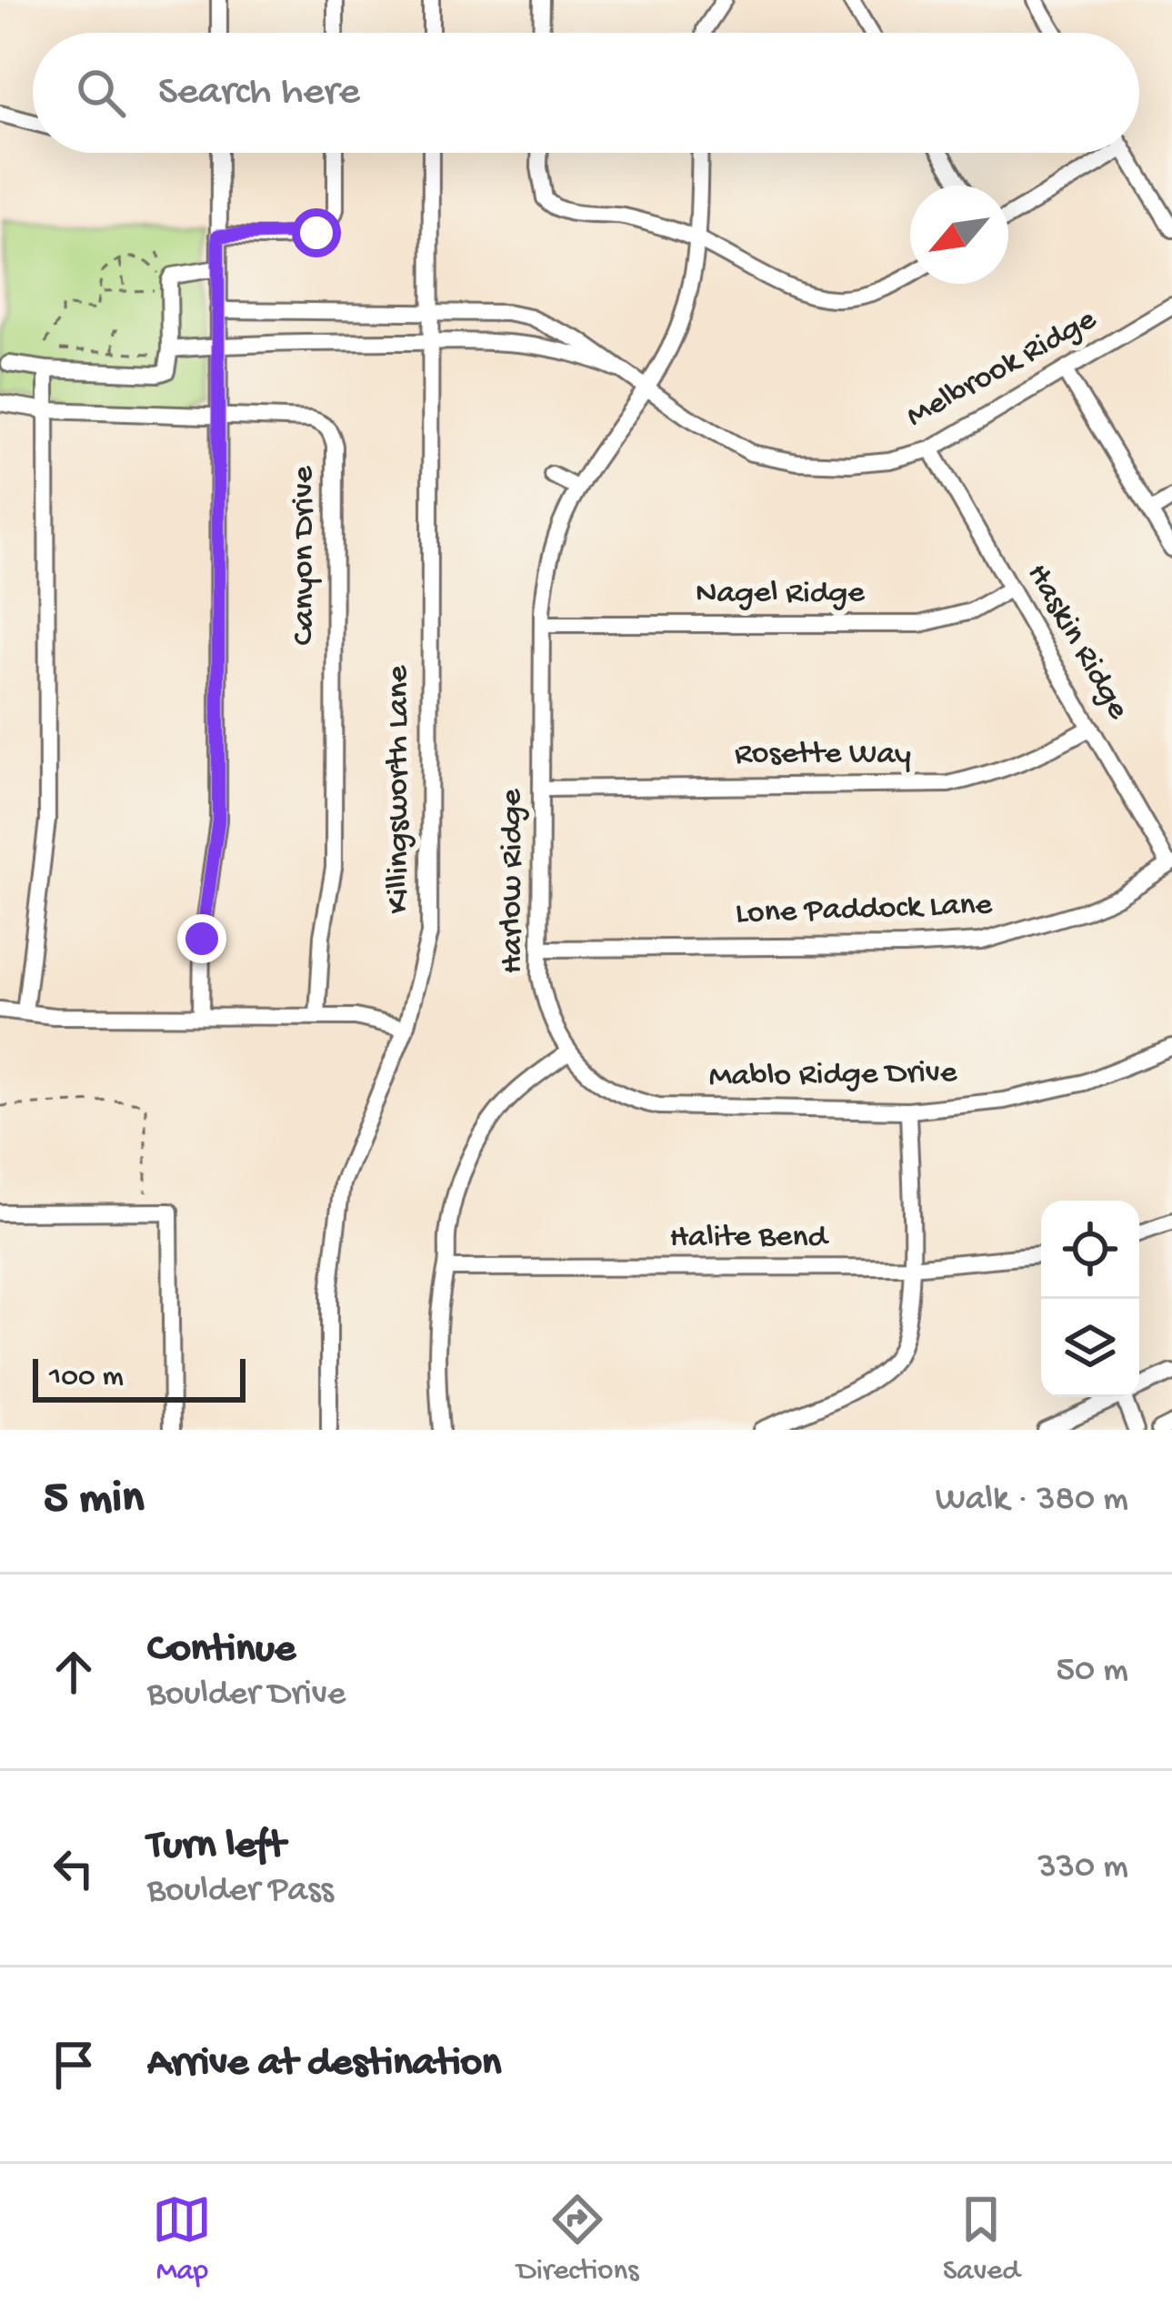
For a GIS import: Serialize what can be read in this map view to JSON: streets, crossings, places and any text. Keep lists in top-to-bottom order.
{
  "streets": {
    "street": [
      "Melbrook Ridge",
      "Canyon Drive",
      "Nagel Ridge",
      "Haskin Ridge",
      "Rosette Way",
      "Killingsworth Lane",
      "Harlow Ridge",
      "Lone Paddock Lane",
      "Mablo Ridge Drive",
      "Halite Bend"
    ]
  },
  "crossings": [
    ["Melbrook Ridge", "Haskin Ridge"],
    ["Melbrook Ridge", "Killingsworth Lane"],
    ["Nagel Ridge", "Haskin Ridge"],
    ["Nagel Ridge", "Harlow Ridge"],
    ["Haskin Ridge", "Rosette Way"],
    ["Haskin Ridge", "Lone Paddock Lane"],
    ["Rosette Way", "Harlow Ridge"],
    ["Harlow Ridge", "Lone Paddock Lane"],
    ["Harlow Ridge", "Mablo Ridge Drive"]
  ],
  "scale_bar": "100 m",
  "north": "bottom left",
  "page": {
    "search": "Search here",
    "scale": "100 m",
    "heading": ["5 min", "Walk · 380 m"],
    "list": [
      ["Continue", "Boulder Drive", "50 m"],
      ["Turn left", "Boulder Pass", "330 m"],
      "Arrive at destination"
    ],
    "nav": ["Map", "Directions", "Saved"]
  }
}
